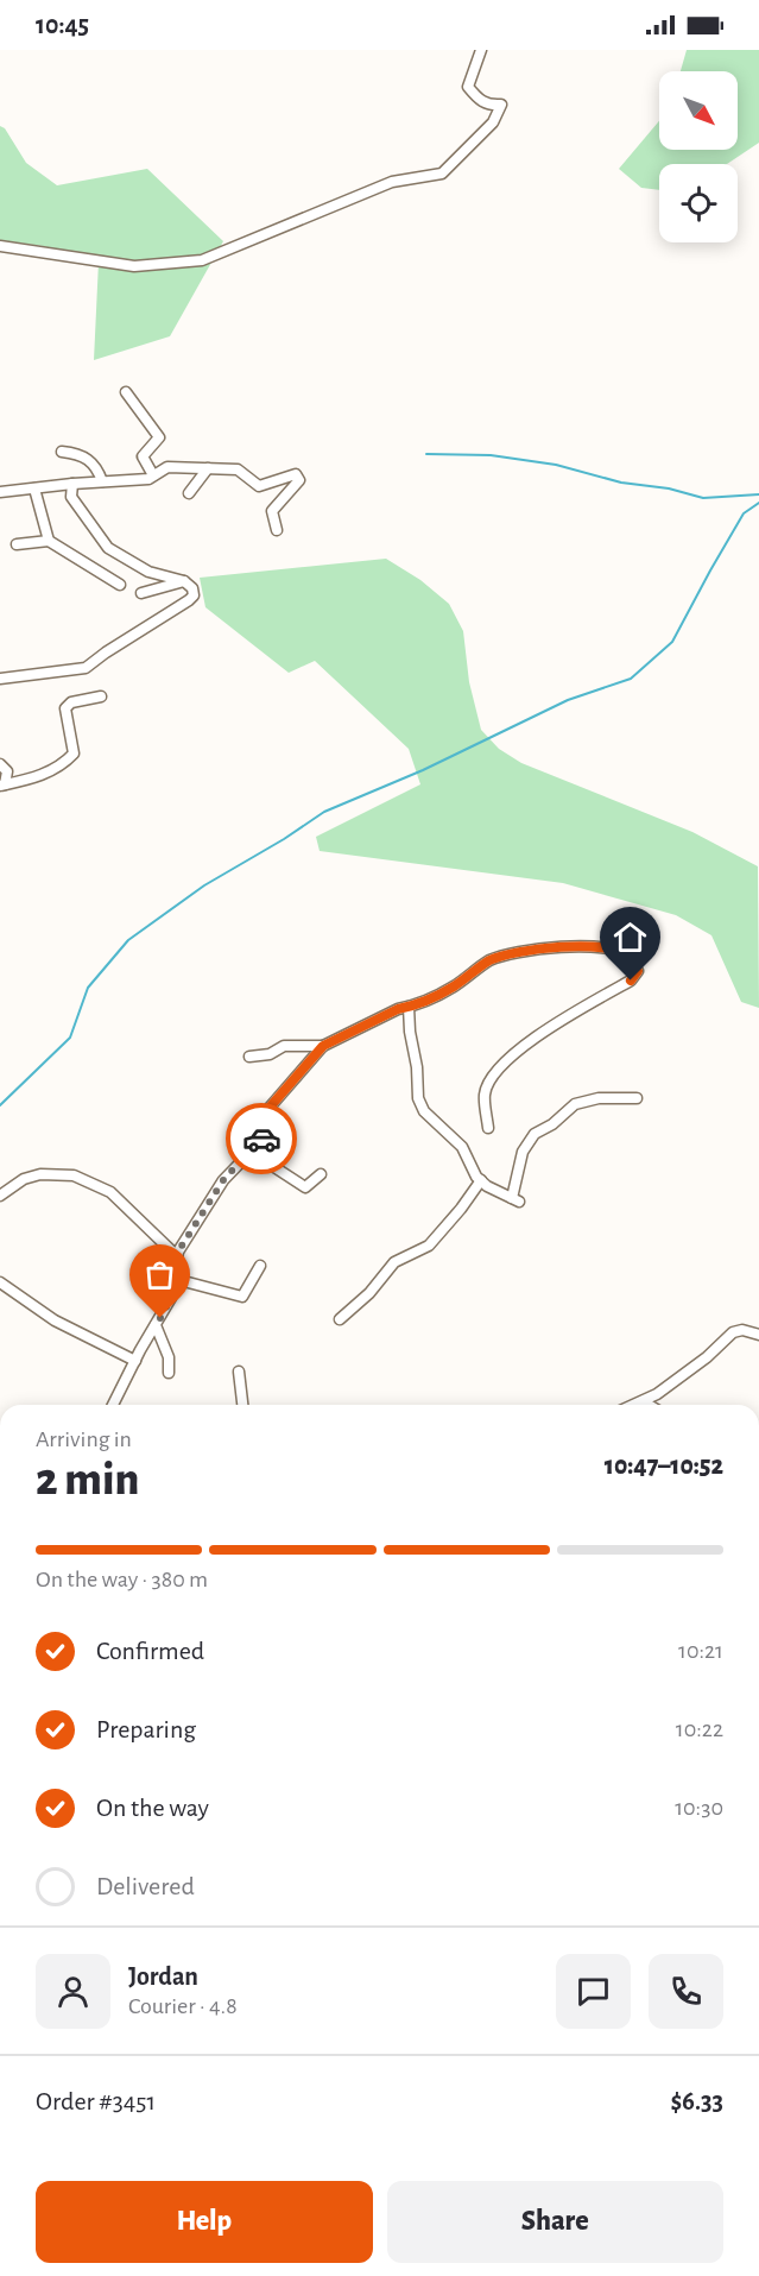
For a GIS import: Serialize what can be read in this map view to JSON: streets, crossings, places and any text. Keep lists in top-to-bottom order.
{
  "north": "bottom right",
  "page": {
    "status": "10:45",
    "heading": ["2 min", "Arriving in", "10:47–10:52"],
    "panel": [
      "Jordan",
      "Courier · 4.8",
      "Order #3451",
      "$6.33"
    ],
    "bar": "On the way · 380 m",
    "list": [
      ["Confirmed", "10:21"],
      ["Preparing", "10:22"],
      ["On the way", "10:30"],
      "Delivered"
    ],
    "buttons": ["Help", "Share"]
  }
}
